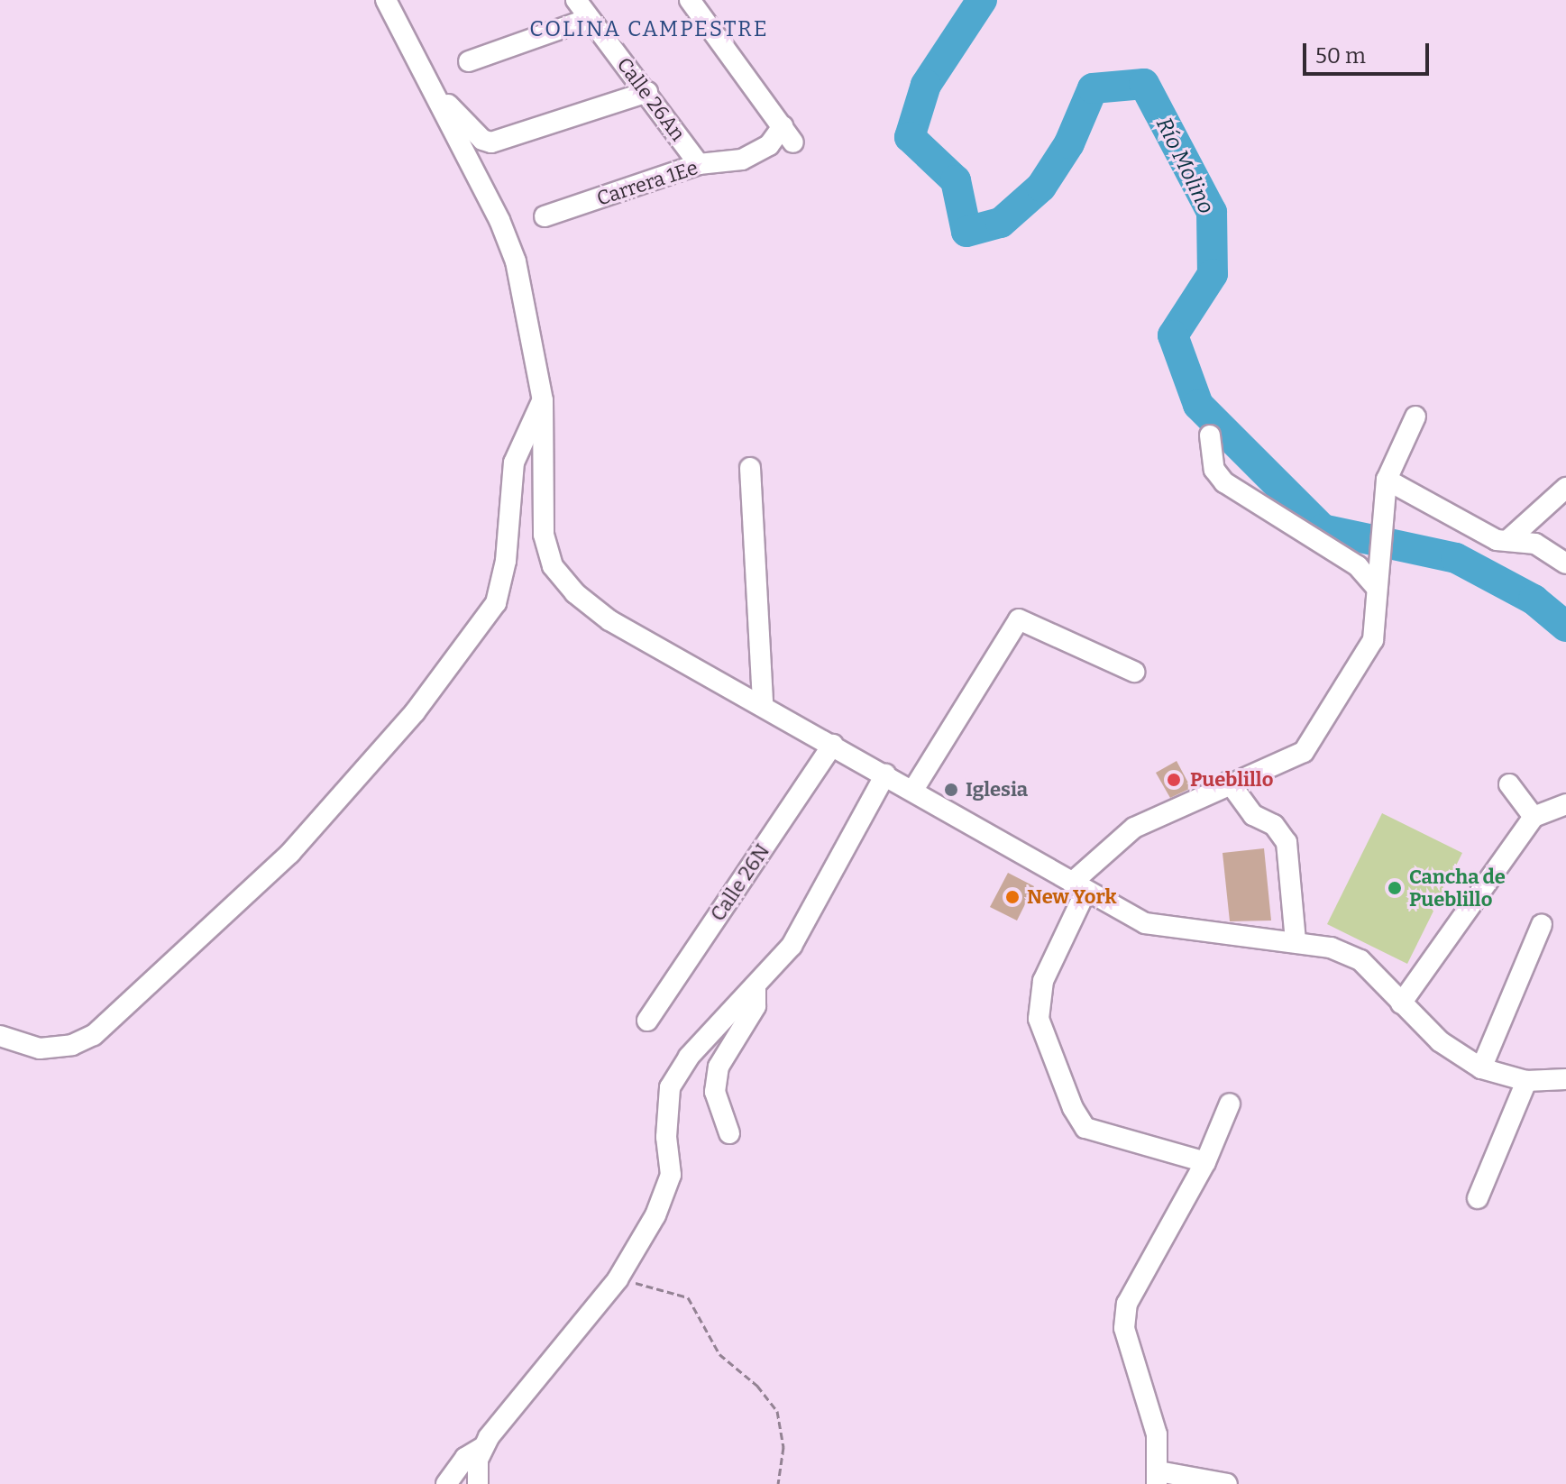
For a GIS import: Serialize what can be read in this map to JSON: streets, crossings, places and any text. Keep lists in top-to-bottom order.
{
  "streets": {
    "street": ["Calle 26An", "Carrera 1Ee", "Calle 26N"]
  },
  "crossings": [
    ["Calle 26An", "Carrera 1Ee"]
  ],
  "districts": ["COLINA CAMPESTRE"],
  "water": ["Río Molino"],
  "places": [
    "Pueblillo",
    "Iglesia",
    "Cancha de Pueblillo",
    "New York"
  ],
  "scale_bar": "50 m"
}
